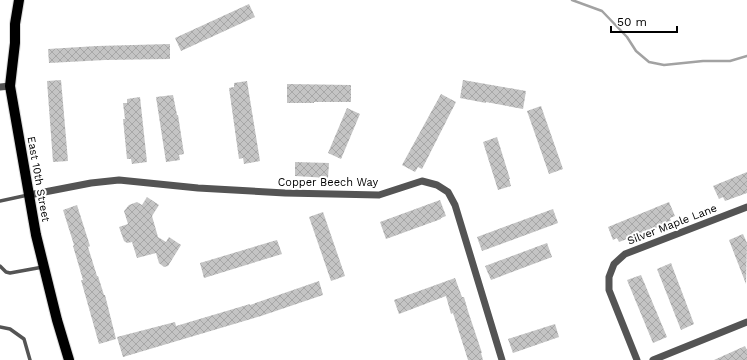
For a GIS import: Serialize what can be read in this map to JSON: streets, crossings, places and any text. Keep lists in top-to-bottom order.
{
  "streets": {
    "main road": ["East 10th Street"],
    "street": ["Copper Beech Way", "Silver Maple Lane"]
  },
  "crossings": [
    ["East 10th Street", "Copper Beech Way"]
  ],
  "scale_bar": "50 m"
}
